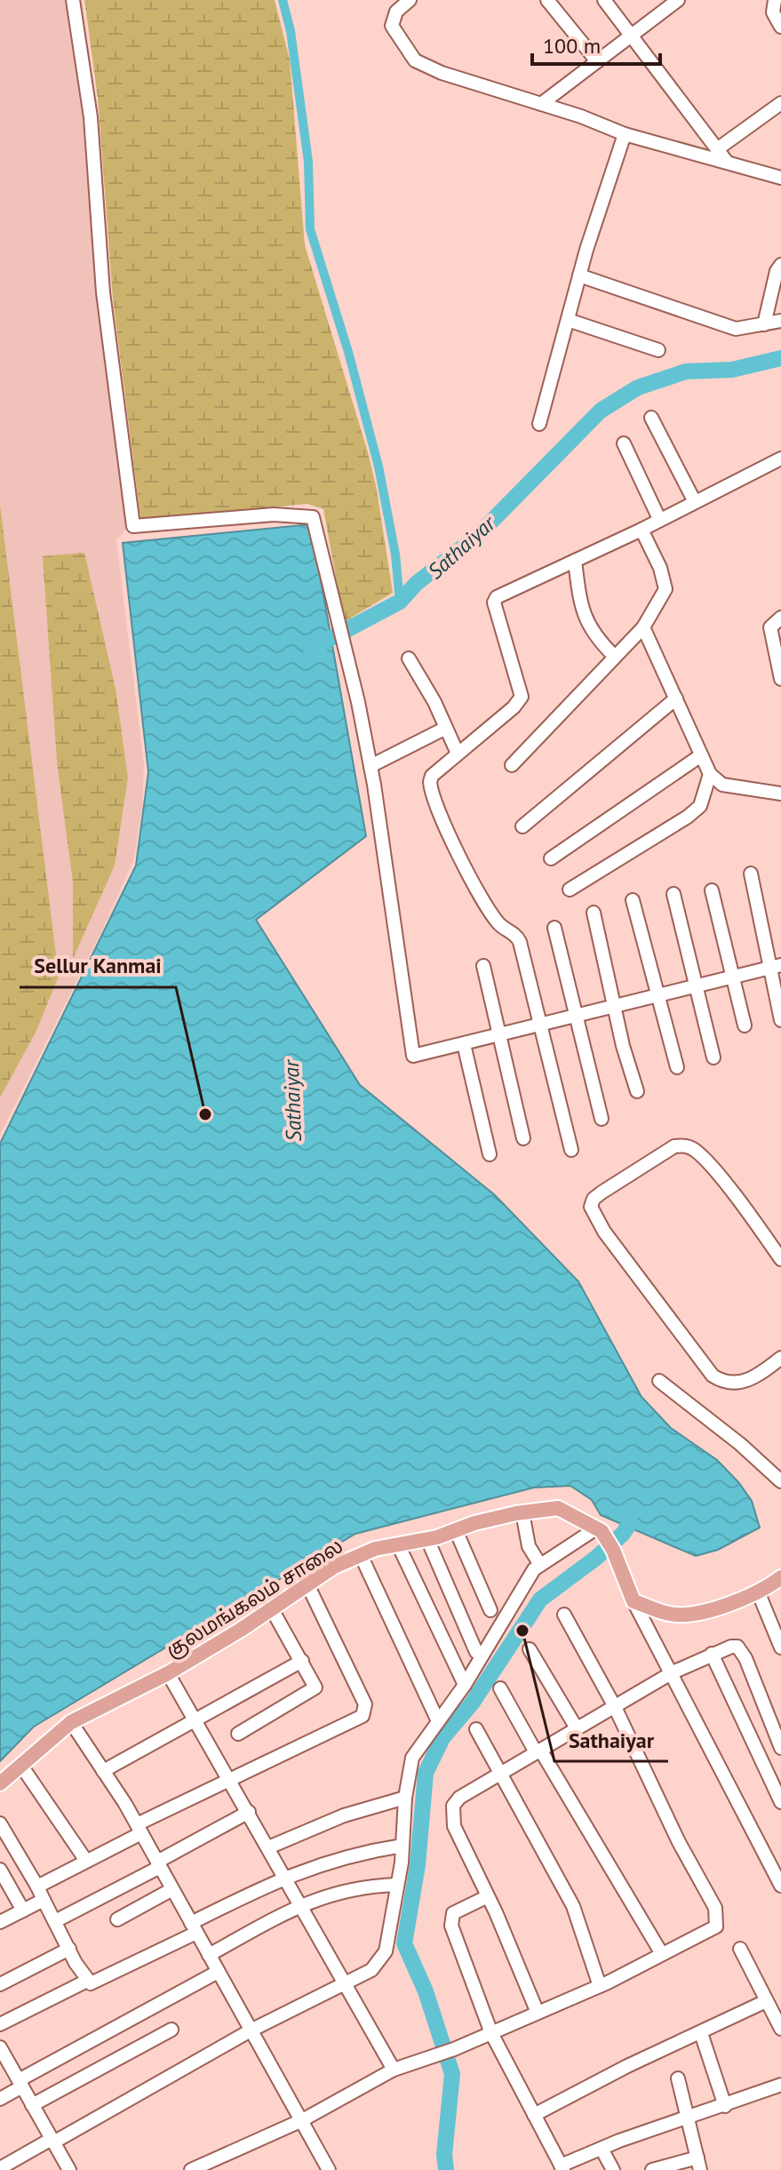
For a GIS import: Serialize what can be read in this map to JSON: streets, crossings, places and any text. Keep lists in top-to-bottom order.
{
  "streets": {
    "main road": ["குலமங்கலம் சாலை"]
  },
  "water": ["Sathaiyar"],
  "places": ["Sellur Kanmai", "Sathaiyar"],
  "scale_bar": "100 m"
}
